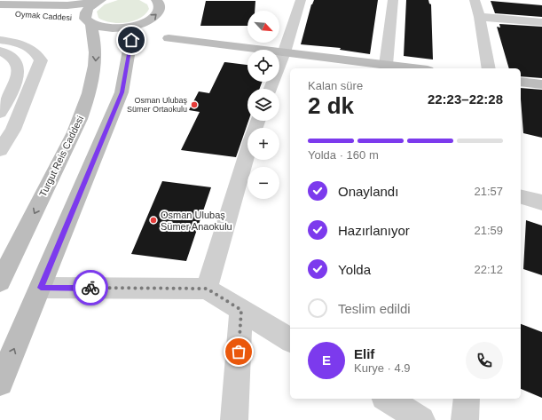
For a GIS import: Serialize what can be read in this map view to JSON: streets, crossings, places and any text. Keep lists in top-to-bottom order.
{
  "streets": {
    "street": ["Oymak Caddesi", "Turgut Reis Caddesi"]
  },
  "crossings": [
    ["Oymak Caddesi", "Turgut Reis Caddesi"]
  ],
  "places": ["Osman Ulubaş Sümer Ortaokulu", "Osman Ulubaş Sümer Anaokulu"],
  "north": "bottom right",
  "page": {
    "map_buttons": ["+", "−"],
    "heading": ["2 dk", "Kalan süre", "22:23–22:28"],
    "panel": ["Elif", "Kurye · 4.9"],
    "bar": "Yolda · 160 m",
    "list": [
      ["Onaylandı", "21:57"],
      ["Hazırlanıyor", "21:59"],
      ["Yolda", "22:12"],
      "Teslim edildi"
    ],
    "round": "E"
  }
}
